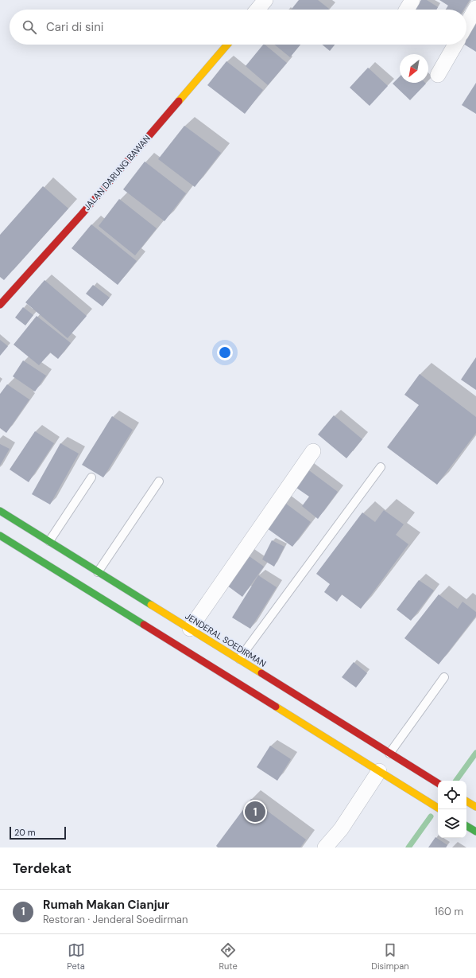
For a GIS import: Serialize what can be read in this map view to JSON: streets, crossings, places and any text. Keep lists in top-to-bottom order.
{
  "streets": {
    "main road": ["JALAN DARUNG BAWAN", "JENDERAL SOEDIRMAN"]
  },
  "scale_bar": "20 m",
  "north": "bottom left",
  "page": {
    "search": "Cari di sini",
    "pins": "1",
    "scale": "20 m",
    "heading": "Terdekat",
    "list": [
      {
        "mark": "1",
        "name": "Rumah Makan Cianjur",
        "note": "Restoran · Jenderal Soedirman",
        "value": "160 m"
      }
    ],
    "nav": ["Peta", "Rute", "Disimpan"]
  }
}
